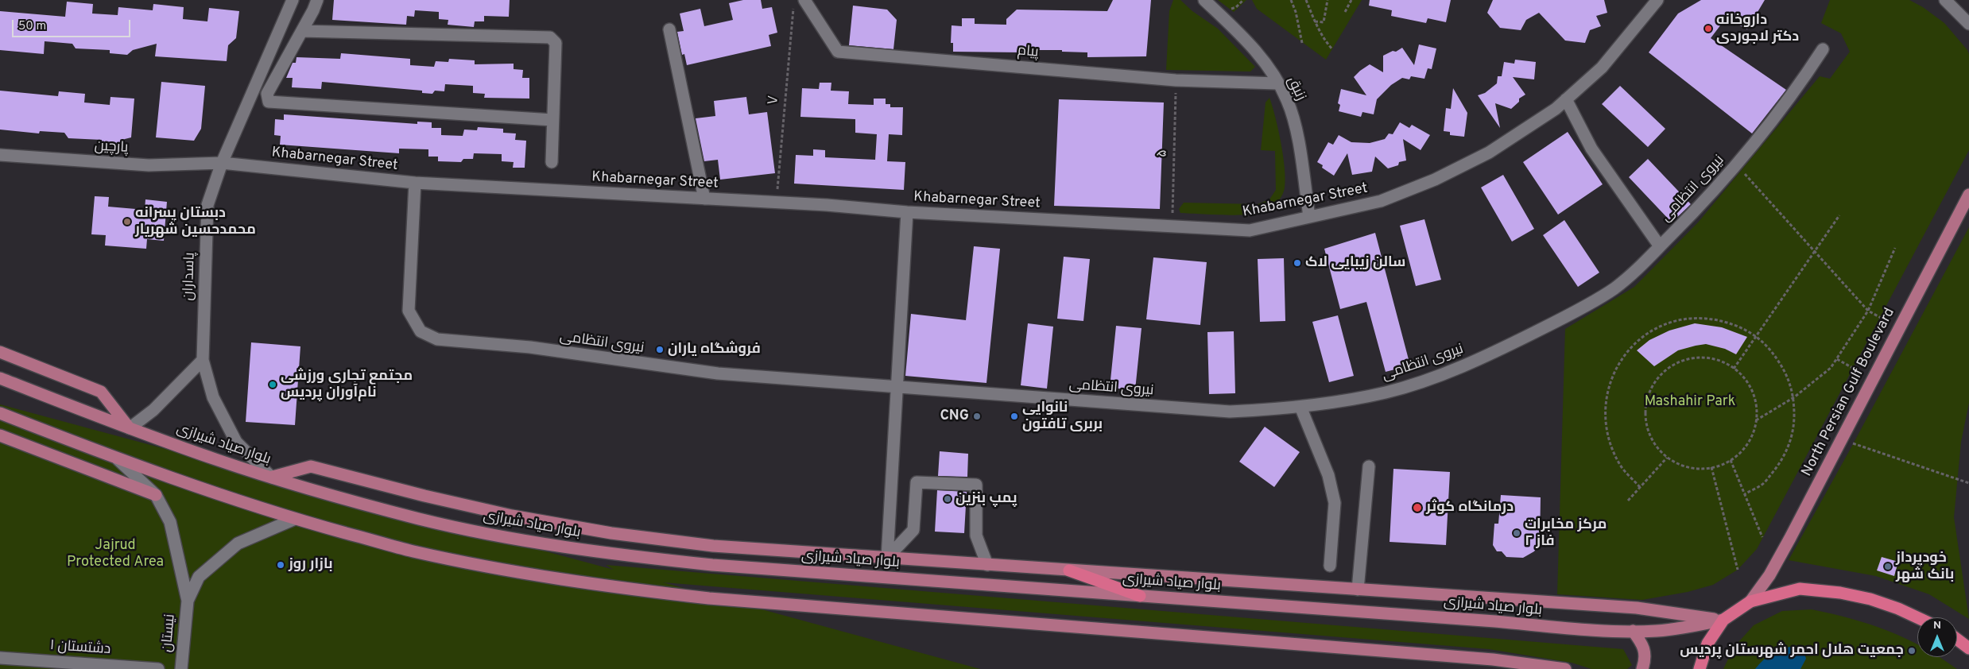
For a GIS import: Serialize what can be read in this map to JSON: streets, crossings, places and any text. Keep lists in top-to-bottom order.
{
  "streets": {
    "main road": ["North Persian Gulf Boulevard", "بلوار صیاد شیرازی"],
    "street": [
      "پیام",
      "زنبق",
      "پارچین",
      "Khabarnegar Street",
      "نیروی انتظامی",
      "پاسداران",
      "نیستان",
      "دشتستان ۱"
    ],
    "path": ["۷", "۵"]
  },
  "crossings": [
    ["پیام", "زنبق"],
    ["پیام", "۵"],
    ["زنبق", "Khabarnegar Street"],
    ["۷", "Khabarnegar Street"],
    ["پارچین", "Khabarnegar Street"],
    ["پارچین", "پاسداران"],
    ["۵", "Khabarnegar Street"],
    ["Khabarnegar Street", "نیروی انتظامی"],
    ["Khabarnegar Street", "پاسداران"],
    ["پاسداران", "بلوار صیاد شیرازی"]
  ],
  "parks": ["Mashahir Park", "Jajrud Protected Area"],
  "places": [
    "داروخانه دکتر لاجوردی",
    "دبستان پسرانه محمدحسین شهریار",
    "سالن زیبایی لاک",
    "فروشگاه یاران",
    "مجتمع تجاری ورزشی نام‌آوران پردیس",
    "CNG",
    "نانوایی بربری تافتون",
    "پمپ بنزین",
    "درمانگاه کوثر",
    "مرکز مخابرات فاز ۲",
    "بازار روز",
    "خودپرداز بانک شهر",
    "جمعیت هلال احمر شهرستان پردیس"
  ],
  "scale_bar": "50 m",
  "north": "top"
}
